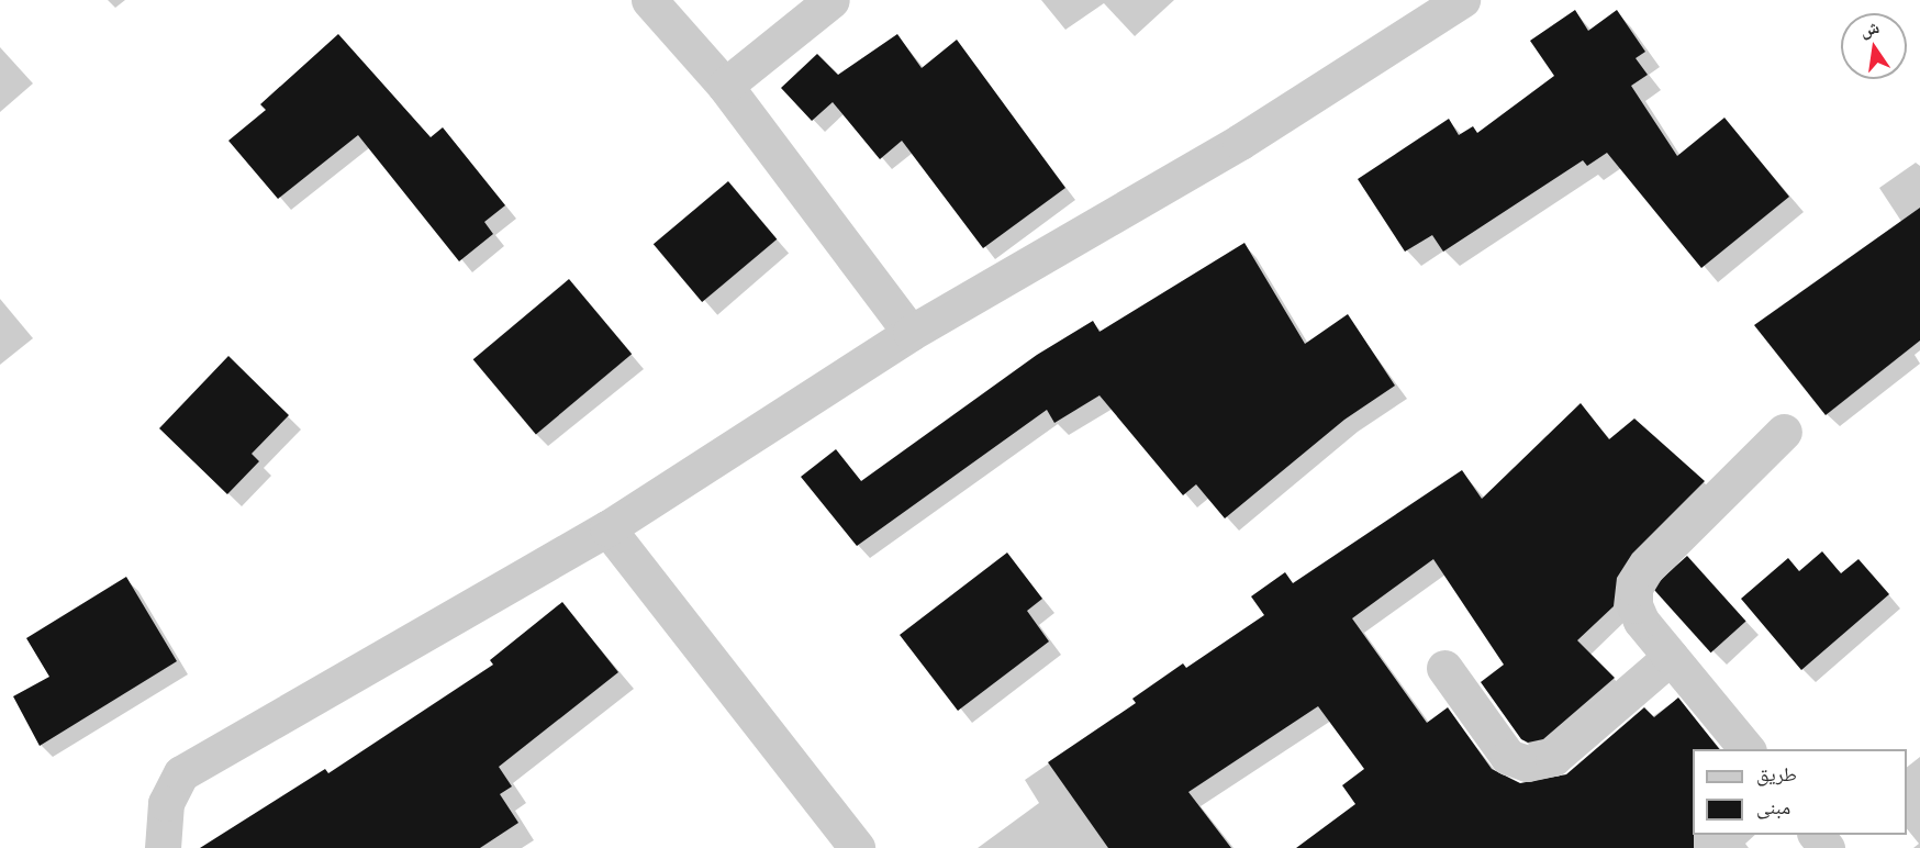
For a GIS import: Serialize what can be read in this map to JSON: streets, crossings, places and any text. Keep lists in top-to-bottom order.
{
  "legend": ["طريق", "مبنى"],
  "north": "top"
}
